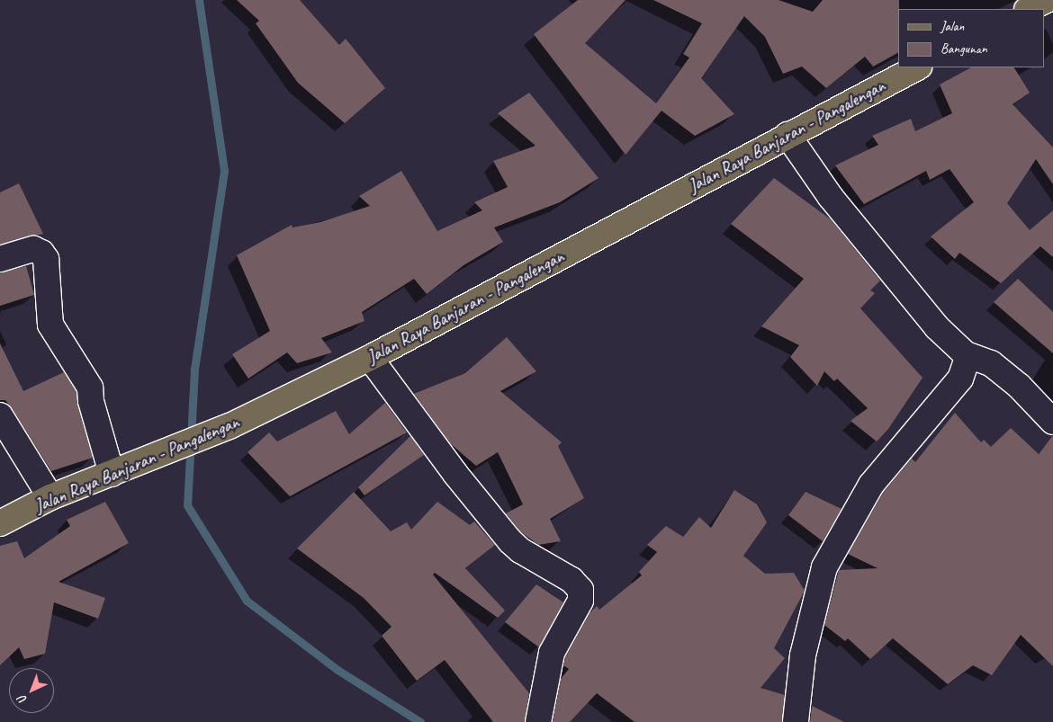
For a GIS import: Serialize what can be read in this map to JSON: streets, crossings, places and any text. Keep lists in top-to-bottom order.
{
  "streets": {
    "main road": ["Jalan Raya Banjaran - Pangalengan"]
  },
  "legend": ["Jalan", "Bangunan"],
  "north": "bottom left"
}
